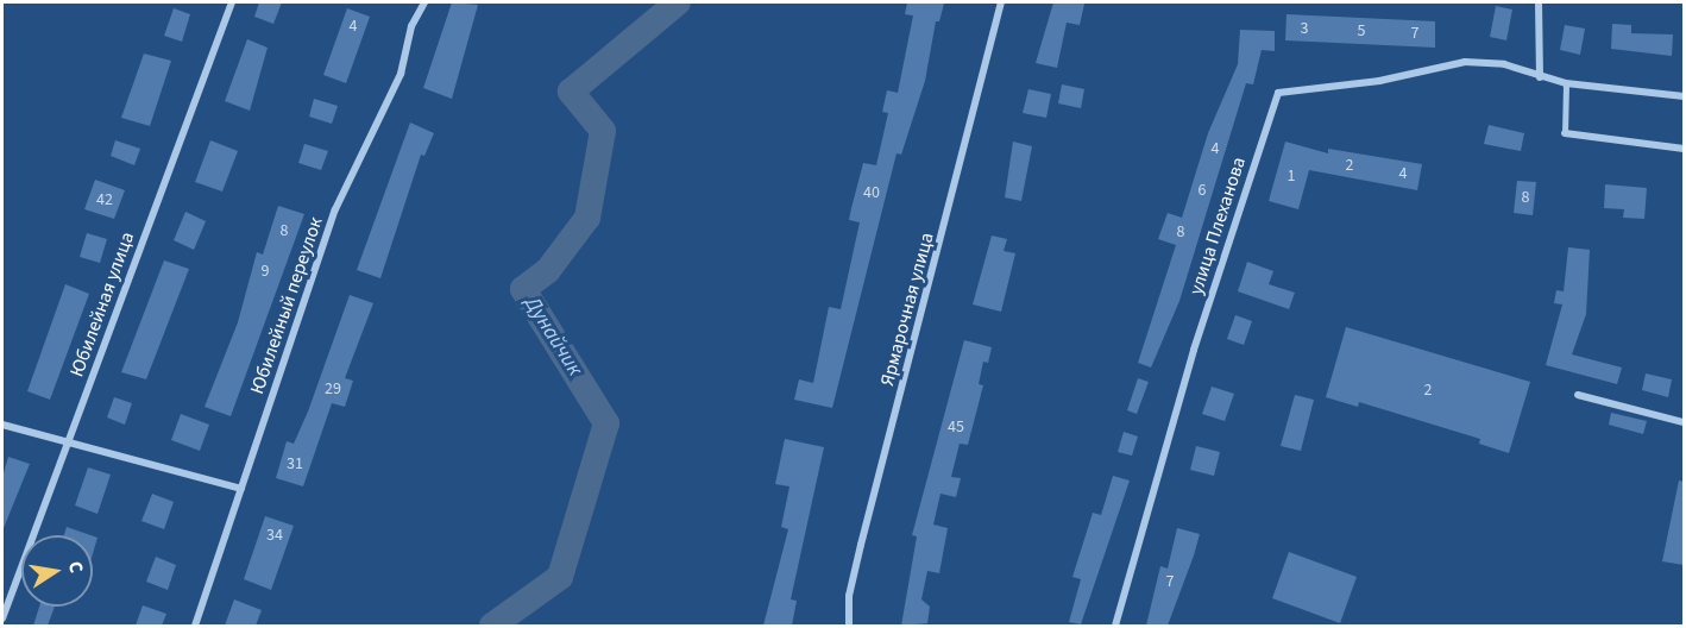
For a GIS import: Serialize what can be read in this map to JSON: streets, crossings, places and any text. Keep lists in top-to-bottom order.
{
  "streets": {
    "street": [
      "улица Плеханова",
      "Юбилейная улица",
      "Юбилейный переулок",
      "Ярмарочная улица"
    ]
  },
  "water": ["Дунайчик"],
  "house_numbers": [
    "4",
    "3",
    "5",
    "7",
    "4",
    "2",
    "4",
    "1",
    "6",
    "40",
    "8",
    "42",
    "8",
    "8",
    "9",
    "29",
    "2",
    "45",
    "31",
    "34",
    "7"
  ],
  "north": "right"
}
